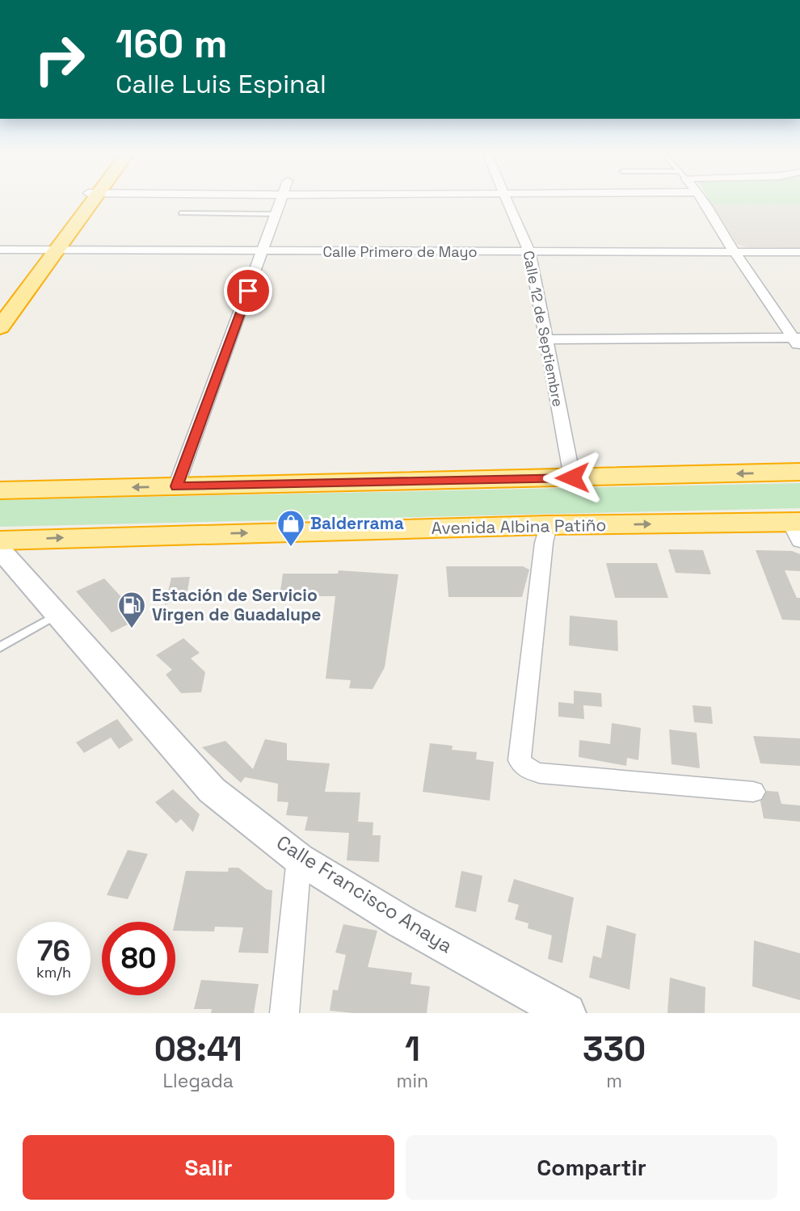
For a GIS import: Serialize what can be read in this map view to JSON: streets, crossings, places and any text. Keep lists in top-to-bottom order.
{
  "streets": {
    "highway": ["Avenida Albina Patiño"],
    "main road": ["Calle Francisco Anaya"],
    "street": ["Calle Primero de Mayo", "Calle 12 de Septiembre"]
  },
  "crossings": [
    ["Calle Primero de Mayo", "Calle 12 de Septiembre"]
  ],
  "places": {
    "shop": ["Balderrama"],
    "fuel station": ["Estación de Servicio Virgen de Guadalupe"]
  },
  "page": {
    "turn": ["160 m", "Calle Luis Espinal"],
    "speed": "76 km/h",
    "limit": "80",
    "eta": [
      "08:41",
      "Llegada",
      "1",
      "min",
      "330",
      "m"
    ],
    "buttons": ["Salir", "Compartir"]
  }
}
